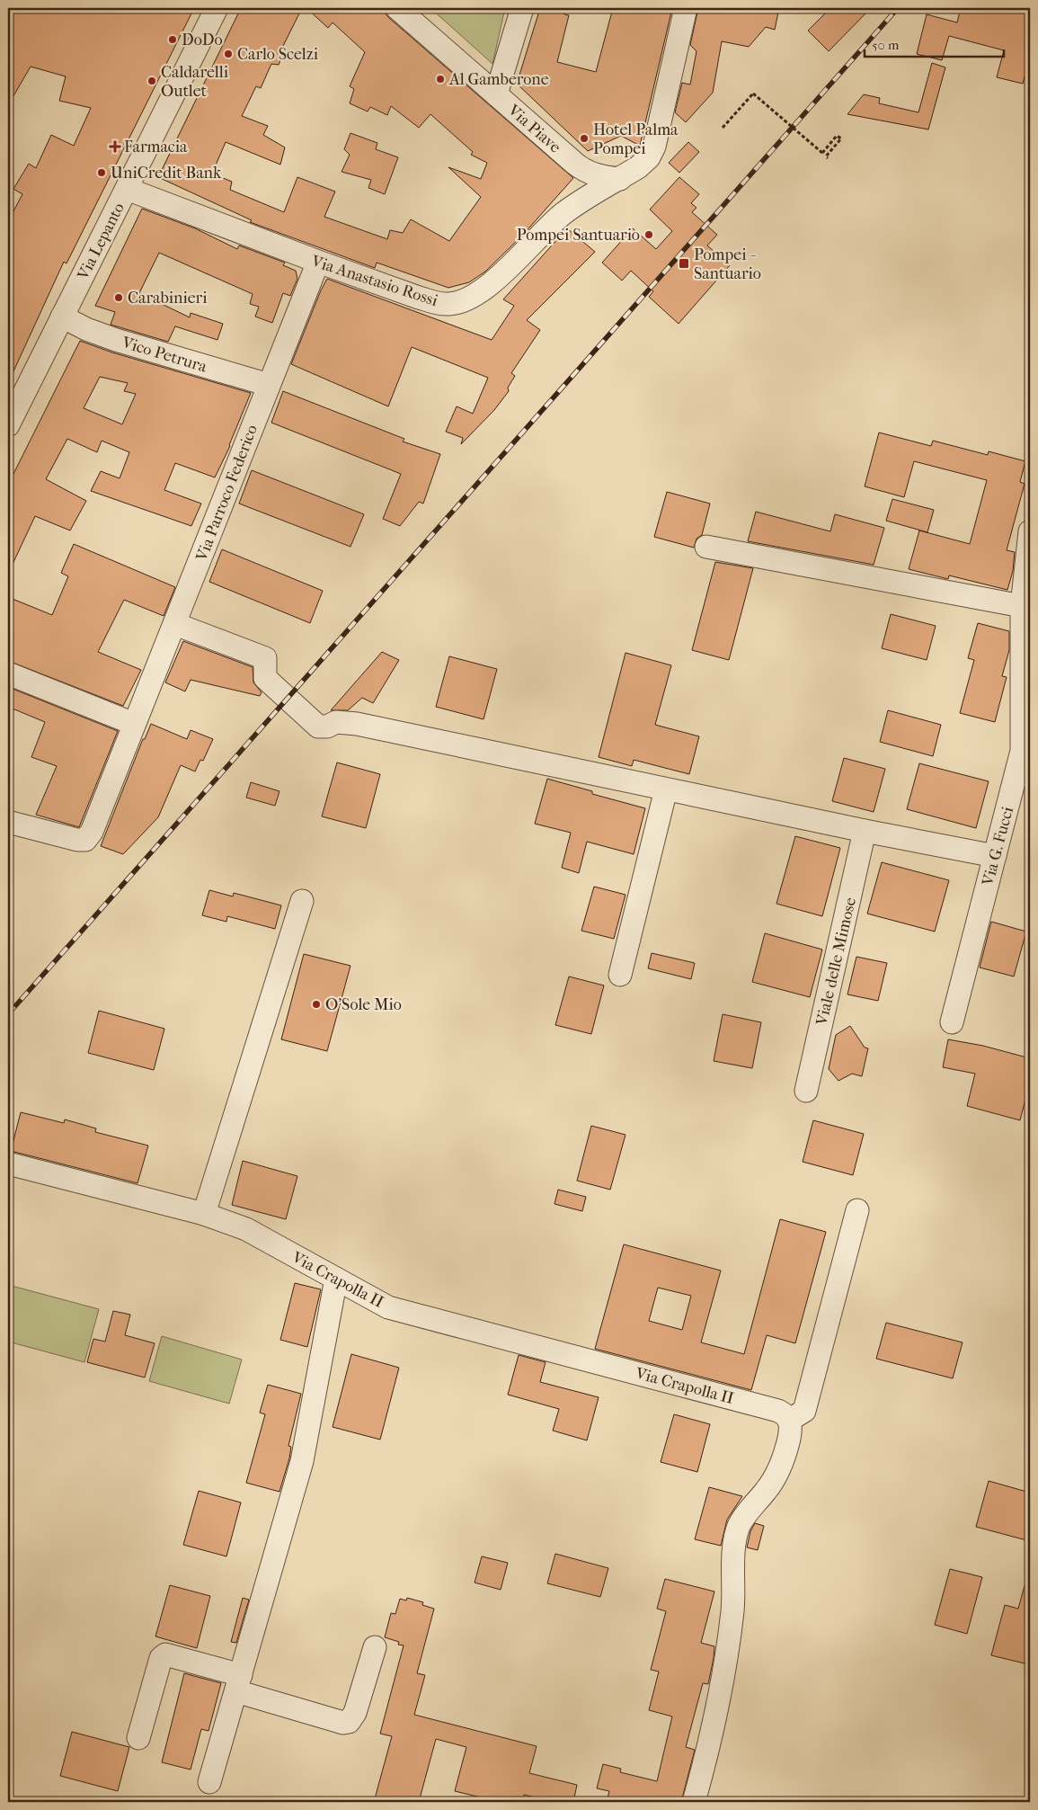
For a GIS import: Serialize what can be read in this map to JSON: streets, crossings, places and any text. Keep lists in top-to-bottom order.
{
  "streets": {
    "street": [
      "Via Piave",
      "Via Lepanto",
      "Via Anastasio Rossi",
      "Vico Petrura",
      "Via Parroco Federico",
      "Via G. Fucci",
      "Viale delle Mimose",
      "Via Crapolla II"
    ]
  },
  "crossings": [
    ["Via Piave", "Via Anastasio Rossi"],
    ["Via Lepanto", "Via Anastasio Rossi"],
    ["Via Lepanto", "Vico Petrura"],
    ["Via Anastasio Rossi", "Via Parroco Federico"],
    ["Vico Petrura", "Via Parroco Federico"]
  ],
  "places": {
    "other": [
      "DoDo",
      "Carlo Scelzi",
      "Al Gamberone",
      "Caldarelli Outlet",
      "Hotel Palma Pompei",
      "UniCredit Bank",
      "Pompei Santuario",
      "Carabinieri",
      "O'Sole Mio"
    ],
    "health": ["Farmacia"],
    "transit": ["Pompei - Santuario"]
  },
  "scale_bar": "50 m"
}
